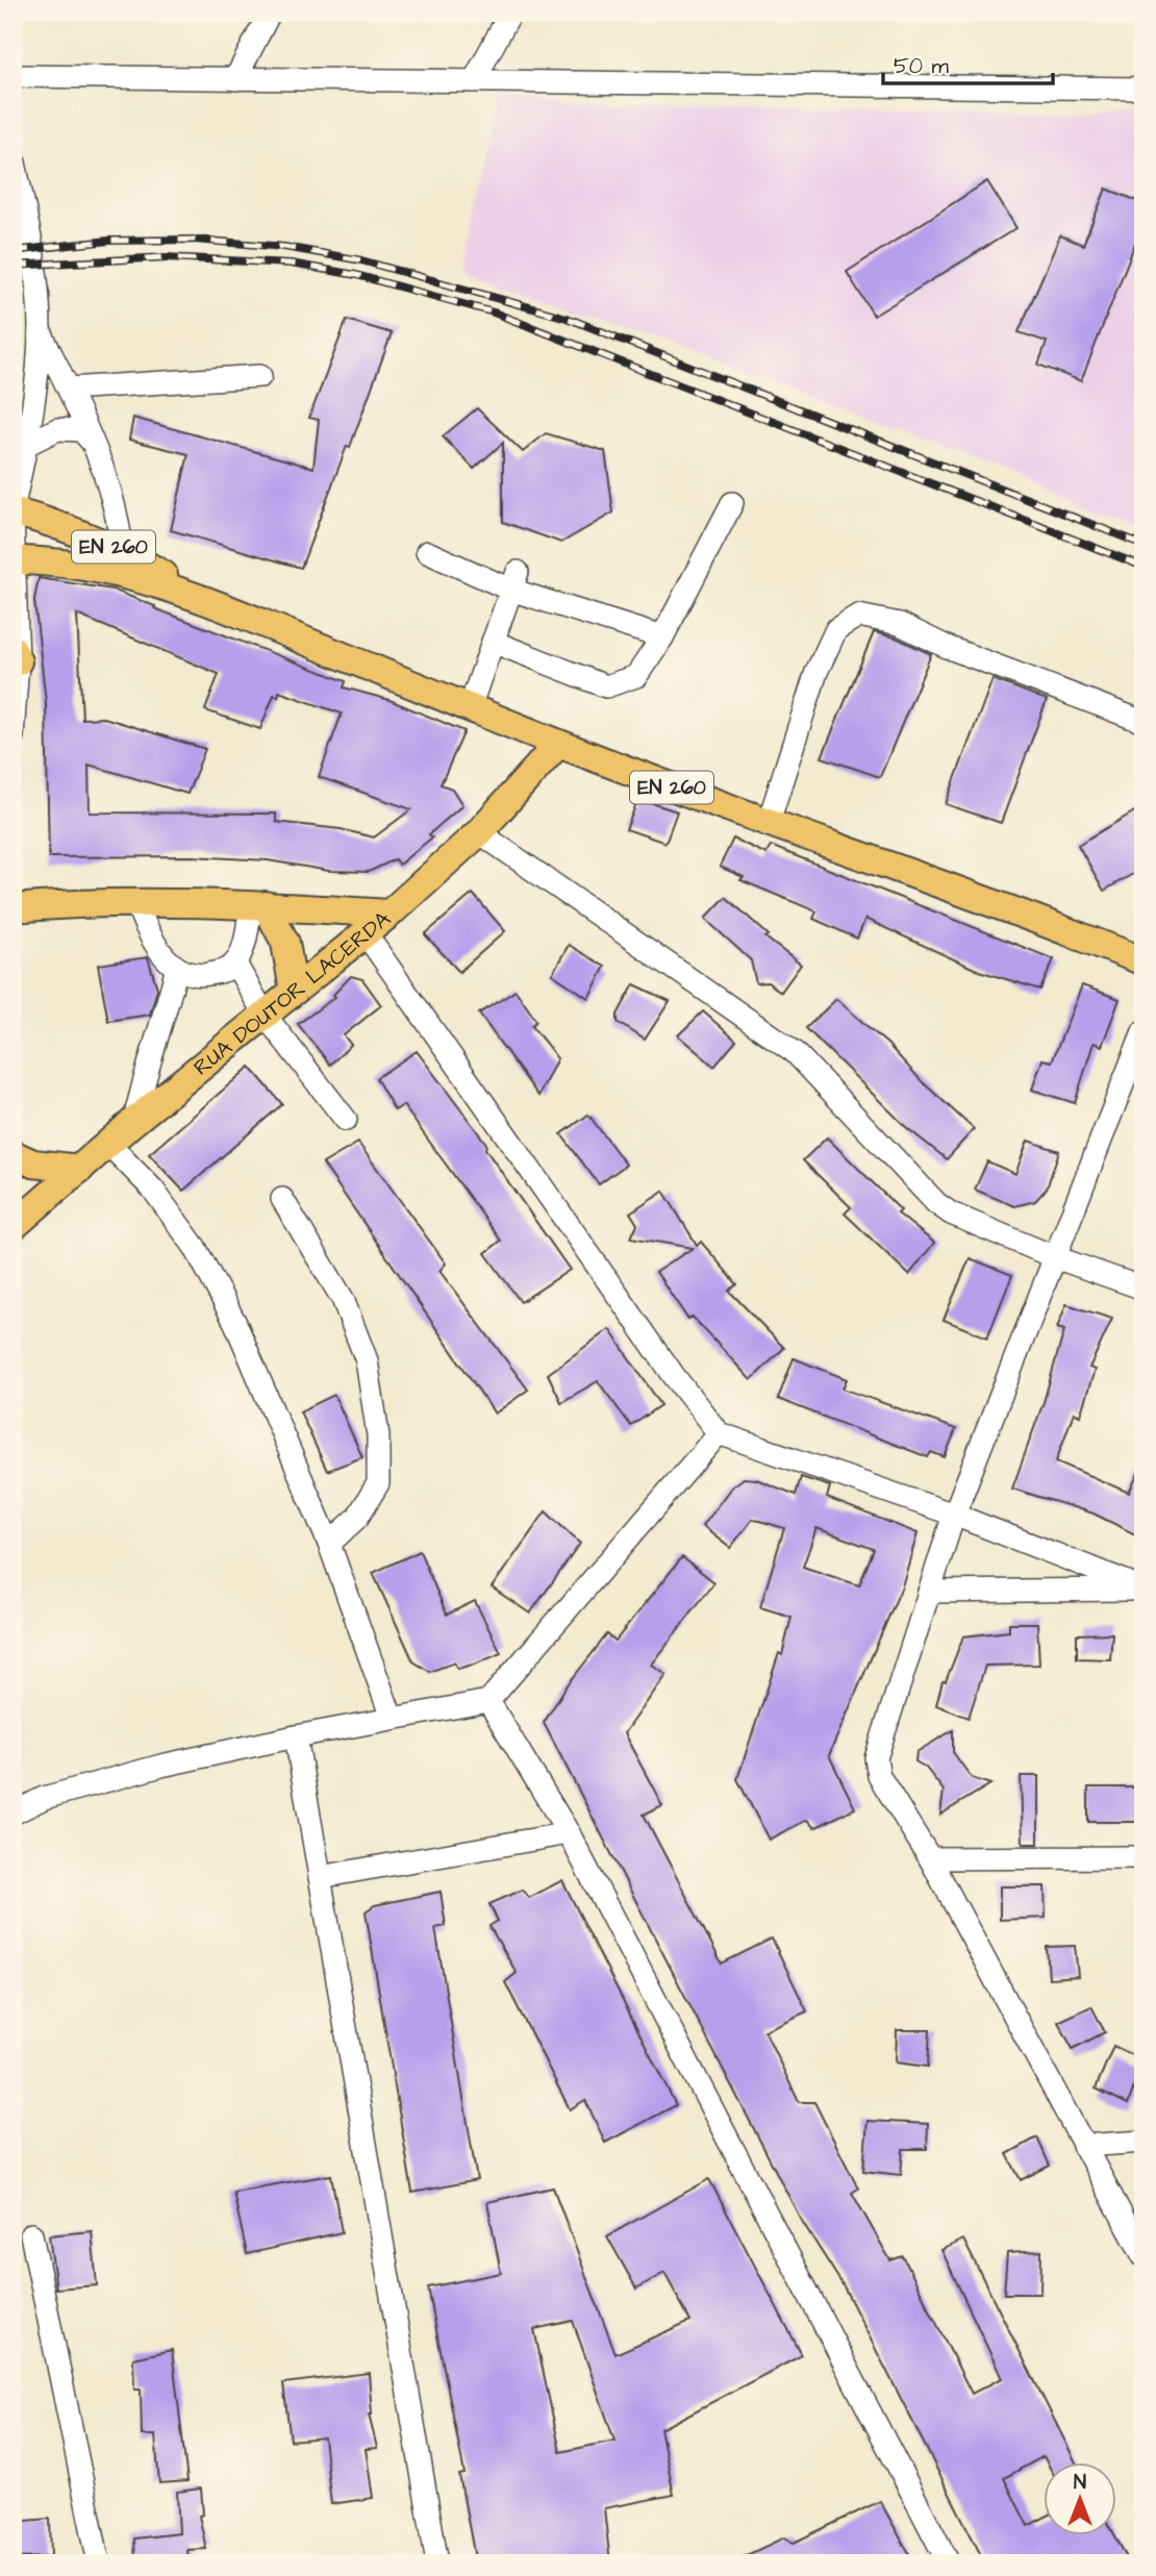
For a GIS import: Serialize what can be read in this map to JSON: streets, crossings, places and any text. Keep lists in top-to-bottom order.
{
  "streets": {
    "main road": ["EN 260", "RUA DOUTOR LACERDA"]
  },
  "crossings": [
    ["EN 260", "RUA DOUTOR LACERDA"]
  ],
  "scale_bar": "50 m",
  "north": "top"
}
